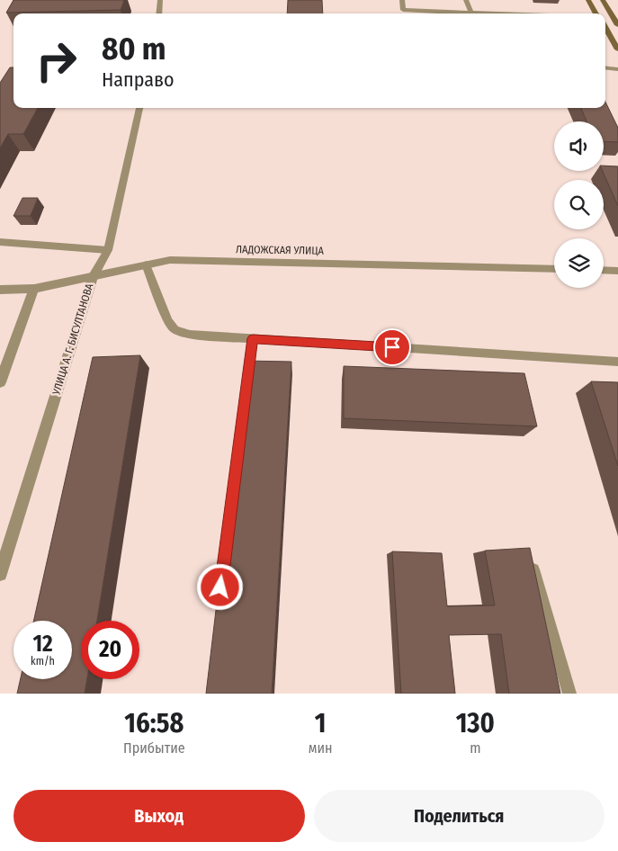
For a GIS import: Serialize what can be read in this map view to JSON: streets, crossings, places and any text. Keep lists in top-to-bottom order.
{
  "streets": {
    "street": ["ЛАДОЖСКАЯ УЛИЦА", "УЛИЦА А. Г. БИСУЛТАНОВА"]
  },
  "crossings": [
    ["ЛАДОЖСКАЯ УЛИЦА", "УЛИЦА А. Г. БИСУЛТАНОВА"]
  ],
  "page": {
    "turn": ["80 m", "Направо"],
    "speed": "12 km/h",
    "limit": "20",
    "eta": [
      "16:58",
      "Прибытие",
      "1",
      "мин",
      "130",
      "m"
    ],
    "buttons": ["Выход", "Поделиться"]
  }
}
